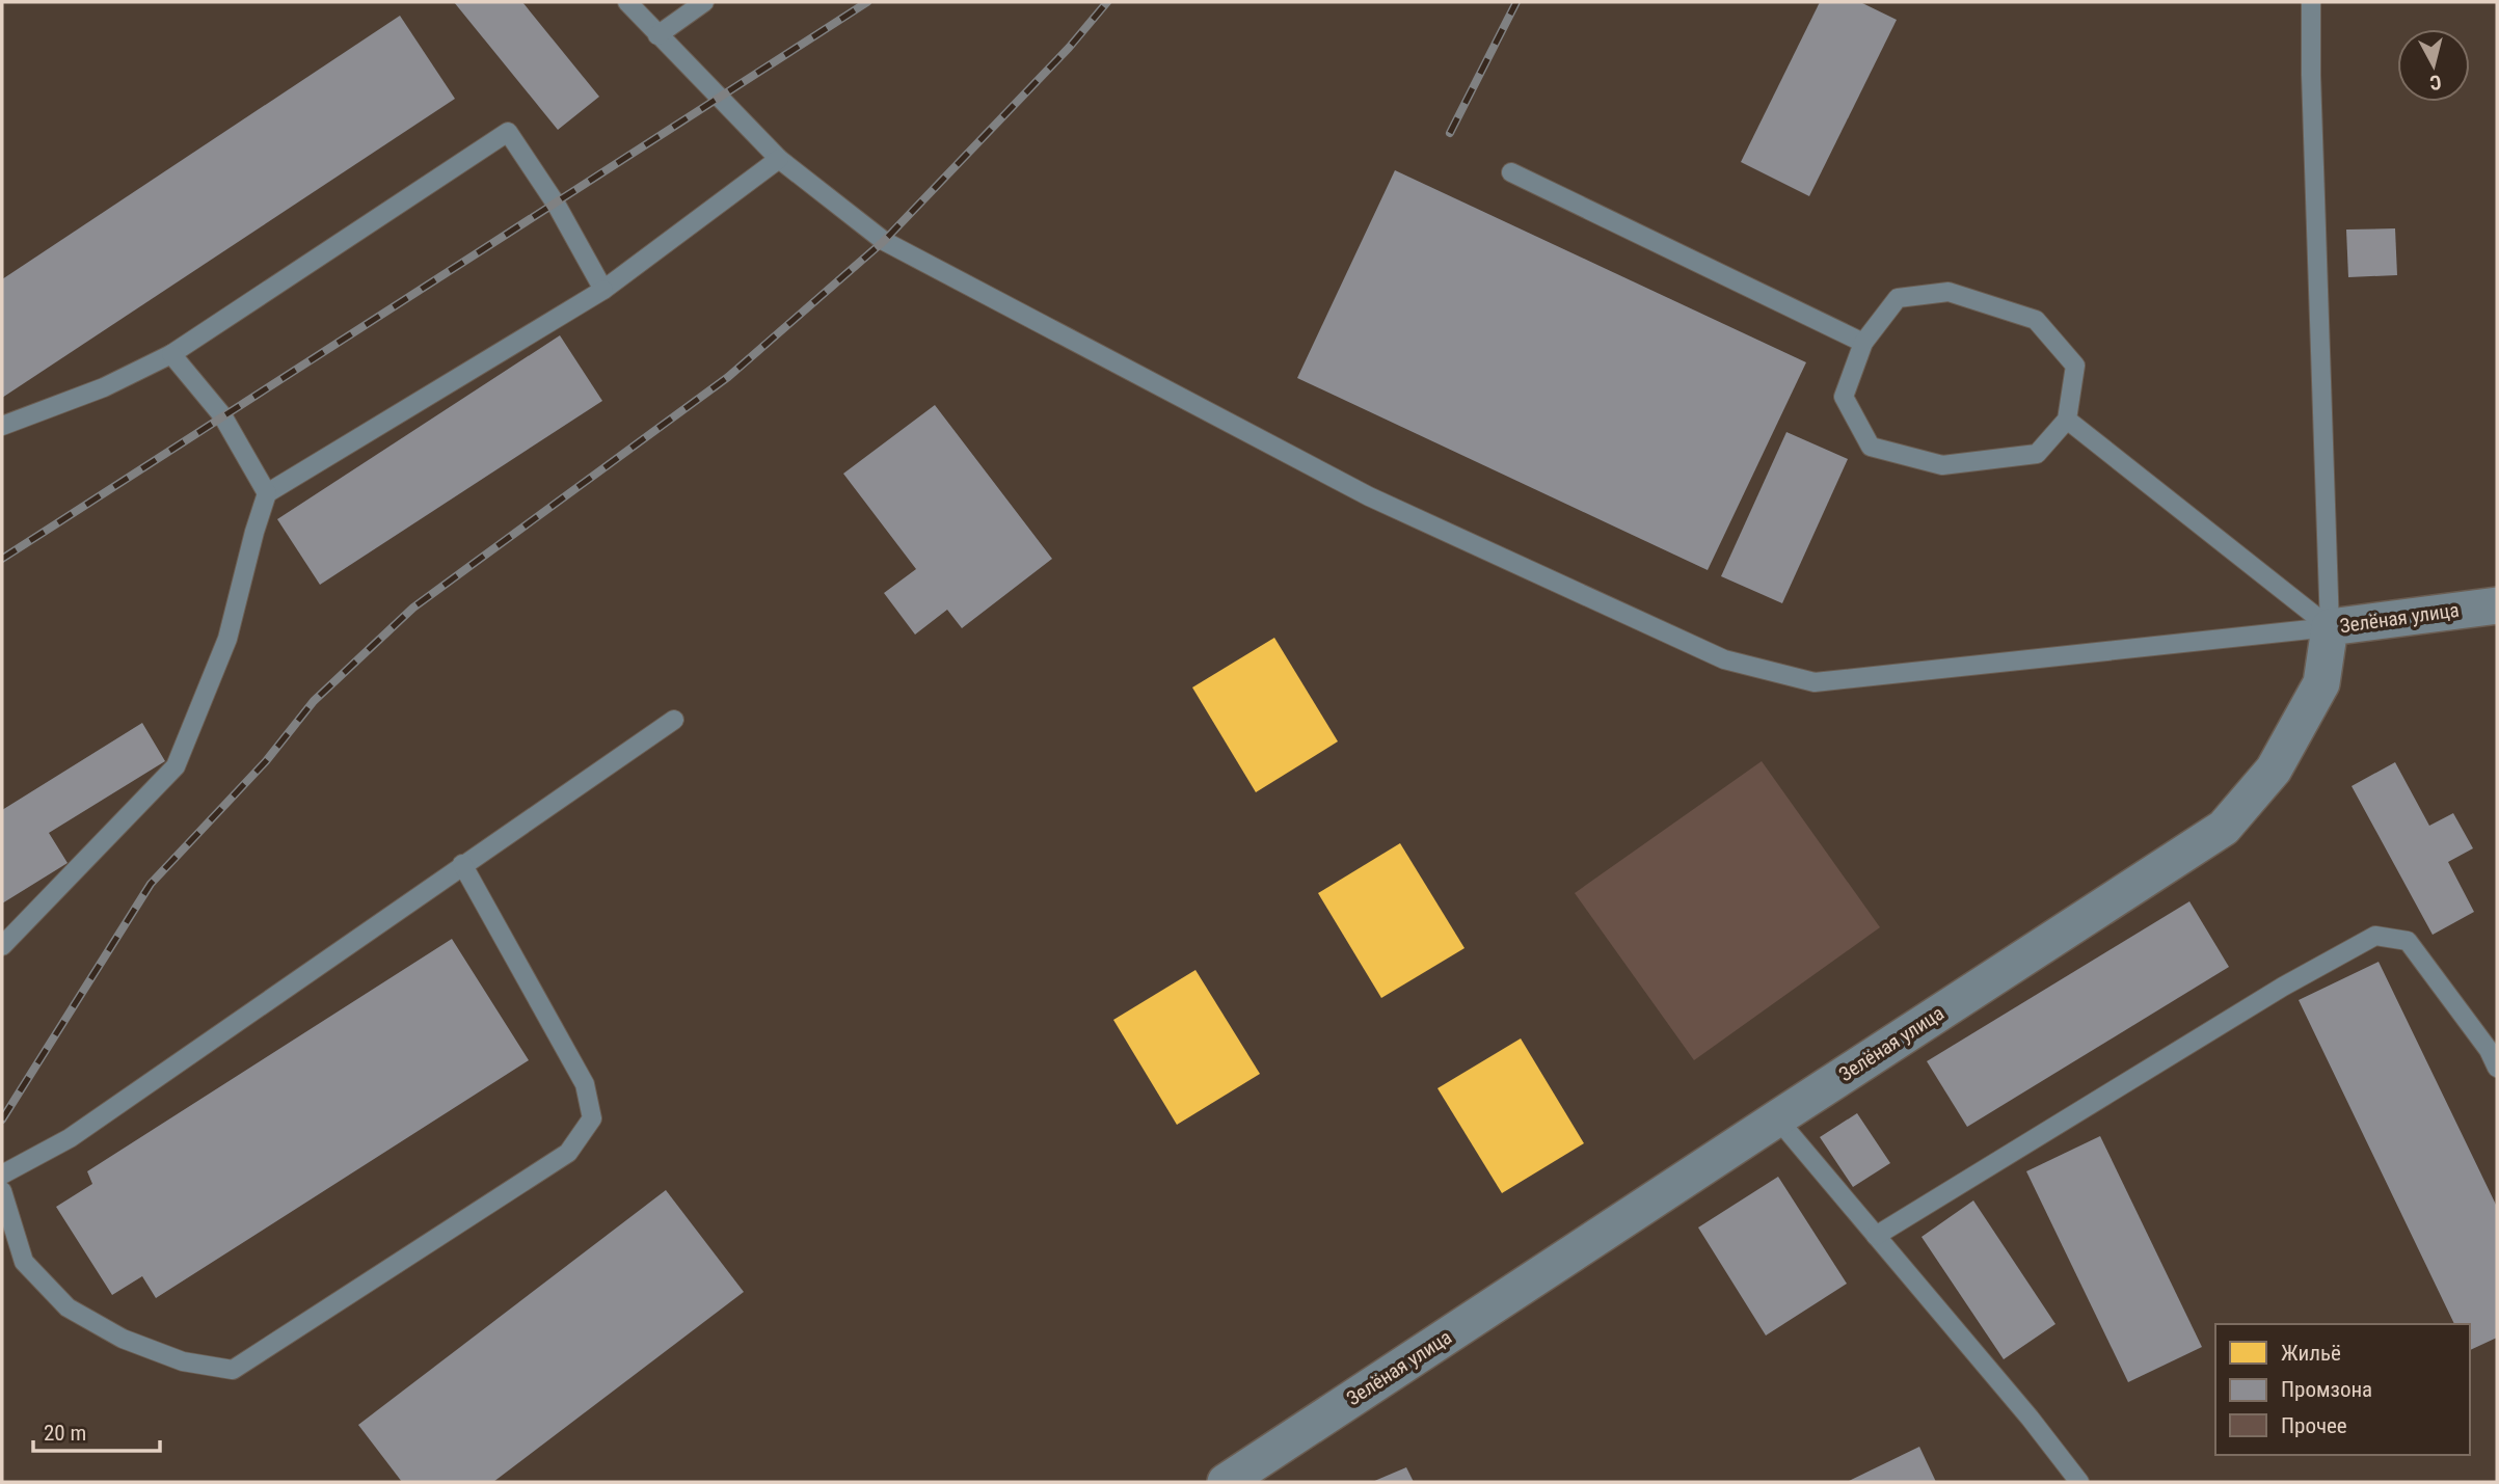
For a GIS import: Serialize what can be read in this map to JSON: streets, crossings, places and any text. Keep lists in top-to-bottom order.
{
  "streets": {
    "street": ["Зелёная улица"]
  },
  "legend": ["Жильё", "Промзона", "Прочее"],
  "scale_bar": "20 m",
  "north": "bottom"
}
